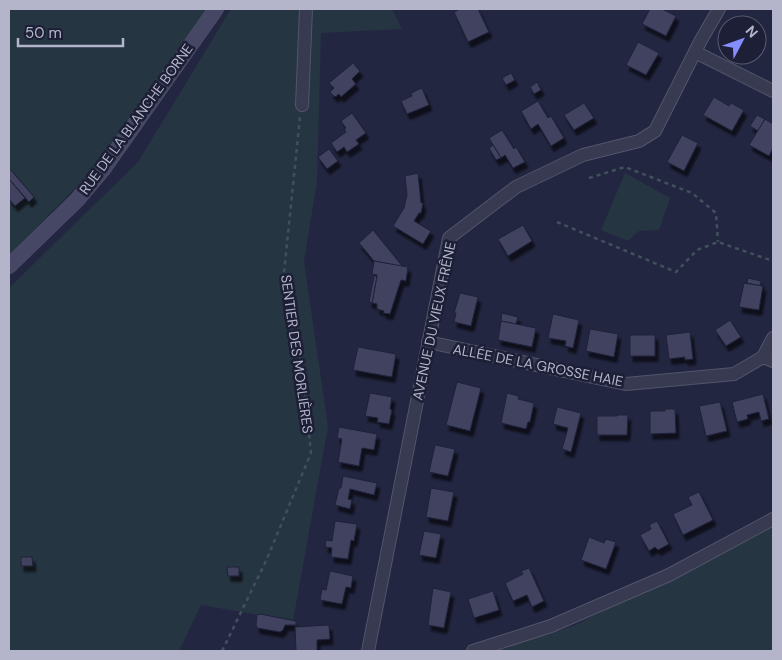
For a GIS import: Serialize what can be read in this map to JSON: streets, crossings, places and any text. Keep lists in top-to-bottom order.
{
  "streets": {
    "street": ["RUE DE LA BLANCHE BORNE", "AVENUE DU VIEUX FRÊNE", "ALLÉE DE LA GROSSE HAIE"],
    "path": ["SENTIER DES MORLIÈRES"]
  },
  "crossings": [
    ["AVENUE DU VIEUX FRÊNE", "ALLÉE DE LA GROSSE HAIE"]
  ],
  "scale_bar": "50 m",
  "north": "top right"
}
